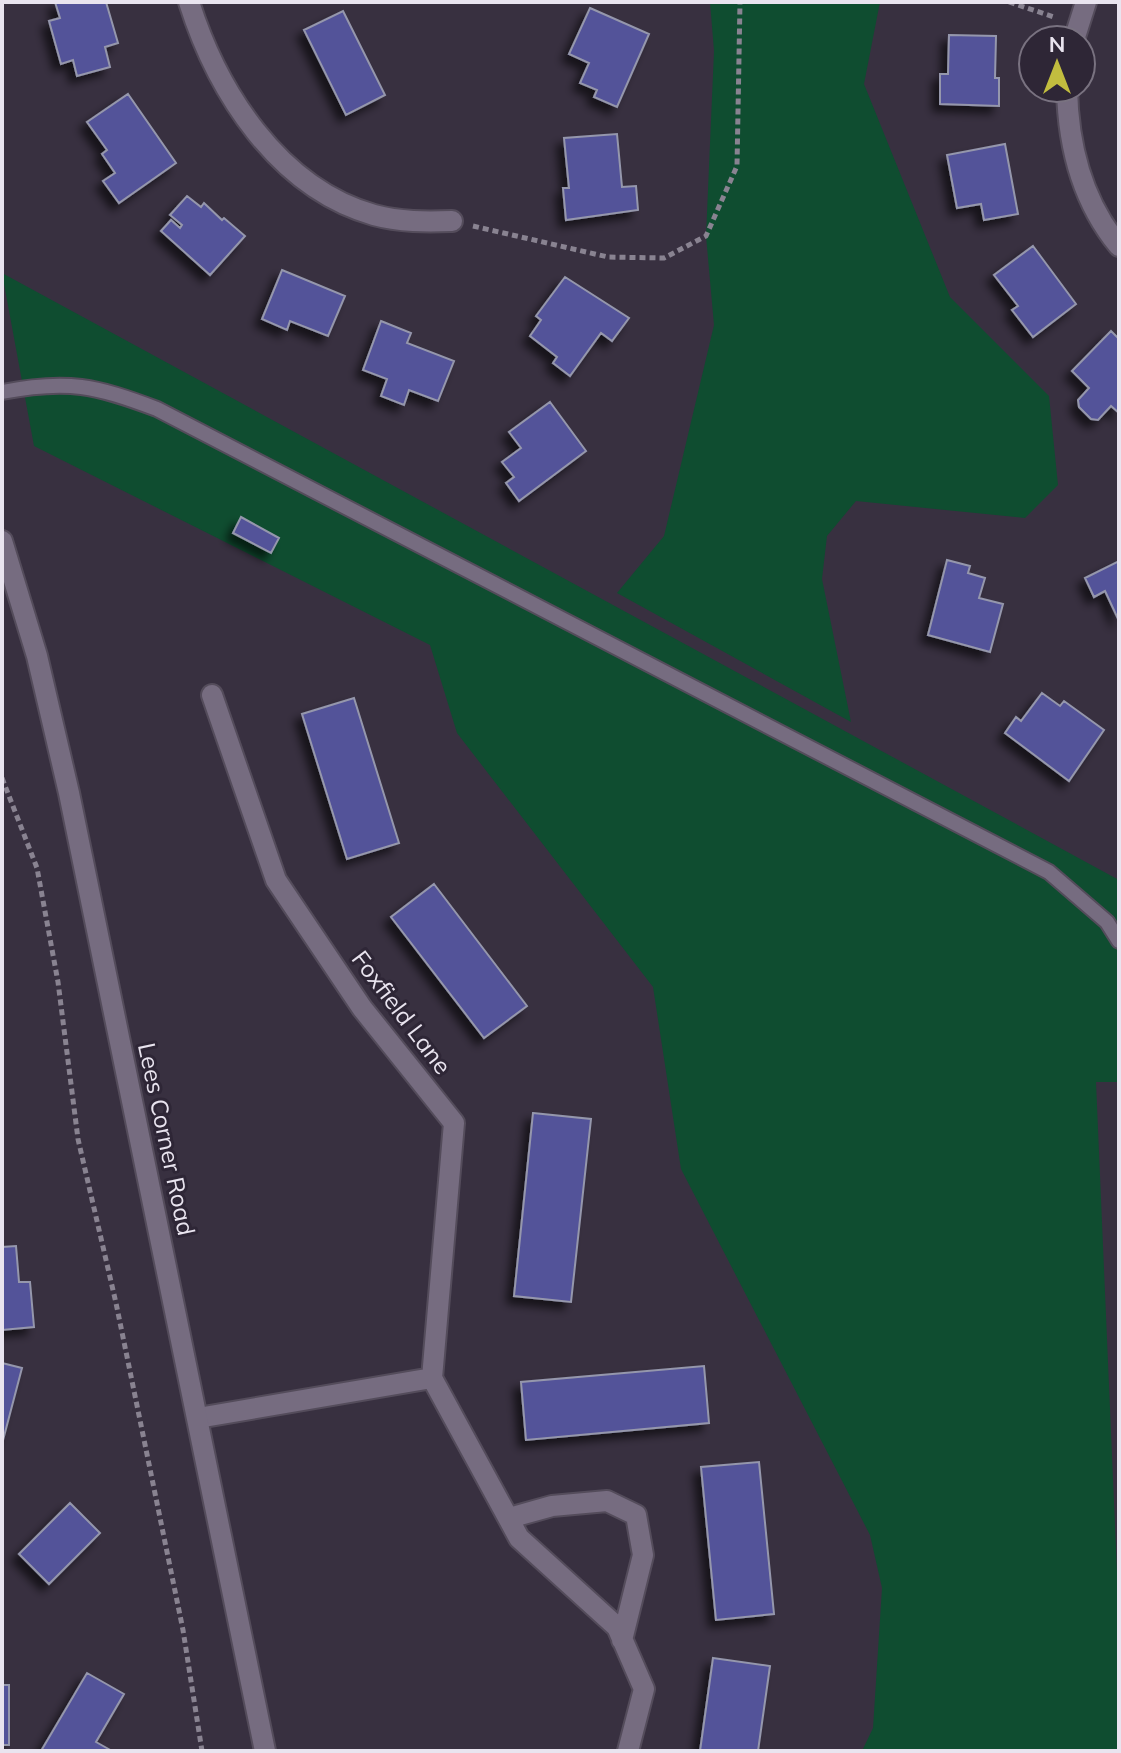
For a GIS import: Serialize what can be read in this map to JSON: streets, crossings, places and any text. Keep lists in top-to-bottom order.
{
  "streets": {
    "street": ["Foxfield Lane", "Lees Corner Road"]
  },
  "north": "top"
}
